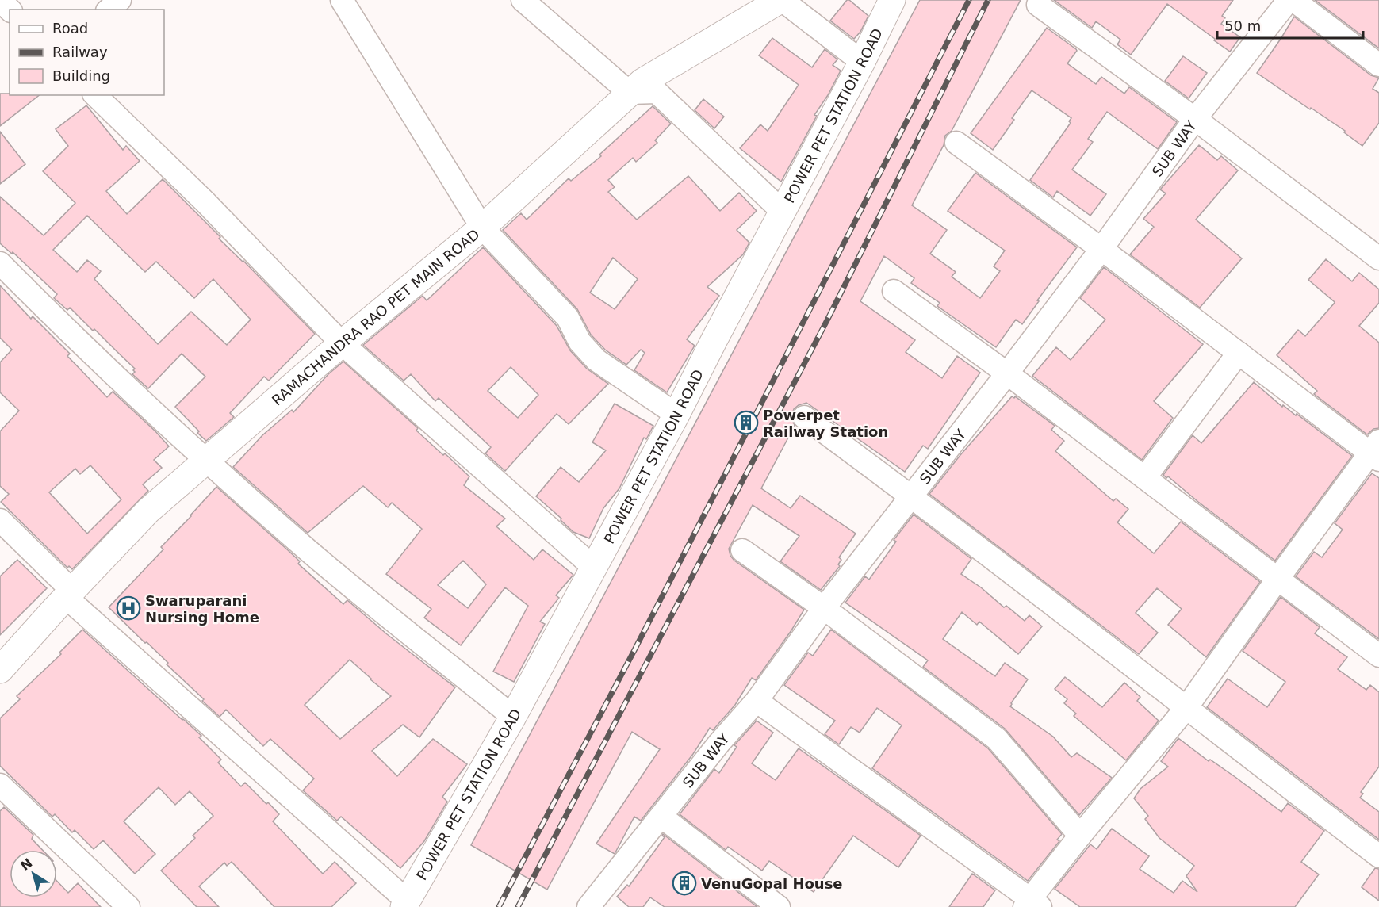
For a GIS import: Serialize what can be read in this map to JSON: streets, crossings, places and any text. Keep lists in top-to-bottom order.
{
  "streets": {
    "street": ["POWER PET STATION ROAD", "SUB WAY", "RAMACHANDRA RAO PET MAIN ROAD"]
  },
  "places": {
    "building": ["Powerpet Railway Station", "VenuGopal House"],
    "hospital": ["Swaruparani Nursing Home"]
  },
  "legend": ["Road", "Railway", "Building"],
  "scale_bar": "50 m",
  "north": "top left"
}
